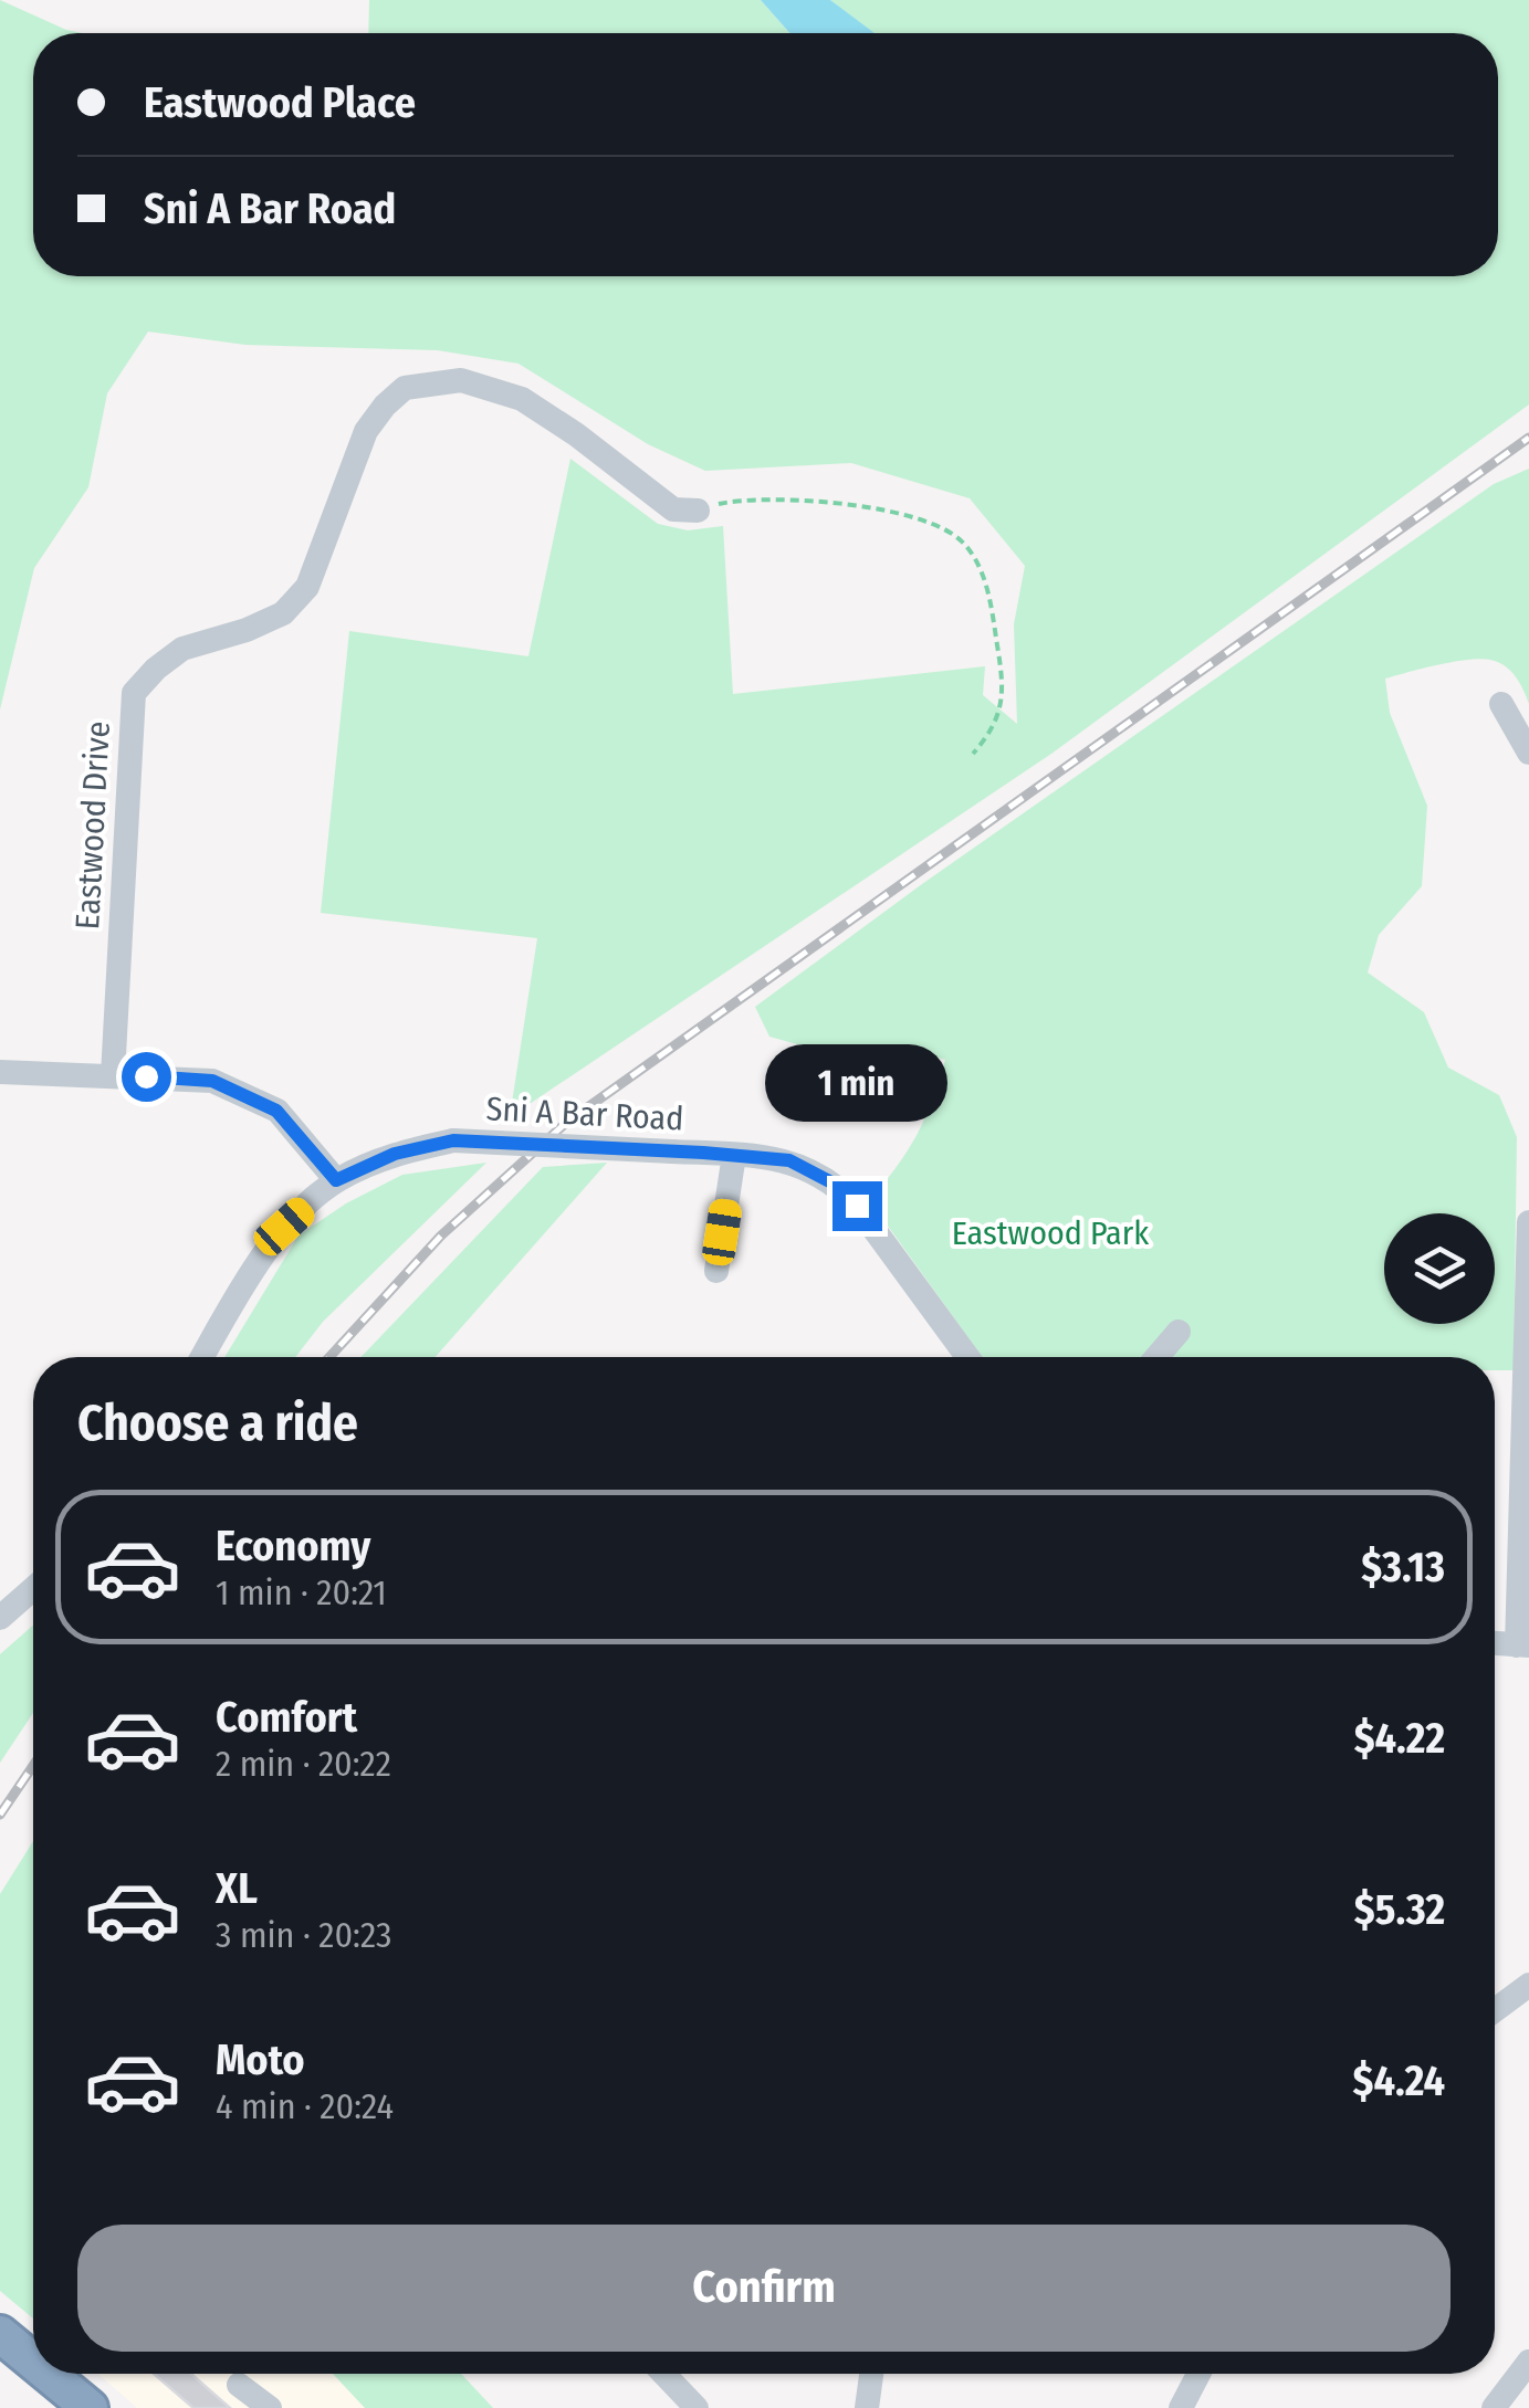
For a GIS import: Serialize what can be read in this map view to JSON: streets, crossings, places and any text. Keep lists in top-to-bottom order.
{
  "streets": {
    "street": ["Eastwood Drive", "Sni A Bar Road"]
  },
  "parks": ["Eastwood Park"],
  "page": {
    "banner": ["Eastwood Place", "Sni A Bar Road"],
    "bubble": "1 min",
    "heading": "Choose a ride",
    "list": [
      {
        "name": "Economy",
        "note": "1 min · 20:21",
        "value": "$3.13"
      },
      {
        "name": "Comfort",
        "note": "2 min · 20:22",
        "value": "$4.22"
      },
      {
        "name": "XL",
        "note": "3 min · 20:23",
        "value": "$5.32"
      },
      {
        "name": "Moto",
        "note": "4 min · 20:24",
        "value": "$4.24"
      }
    ],
    "buttons": "Confirm"
  }
}
